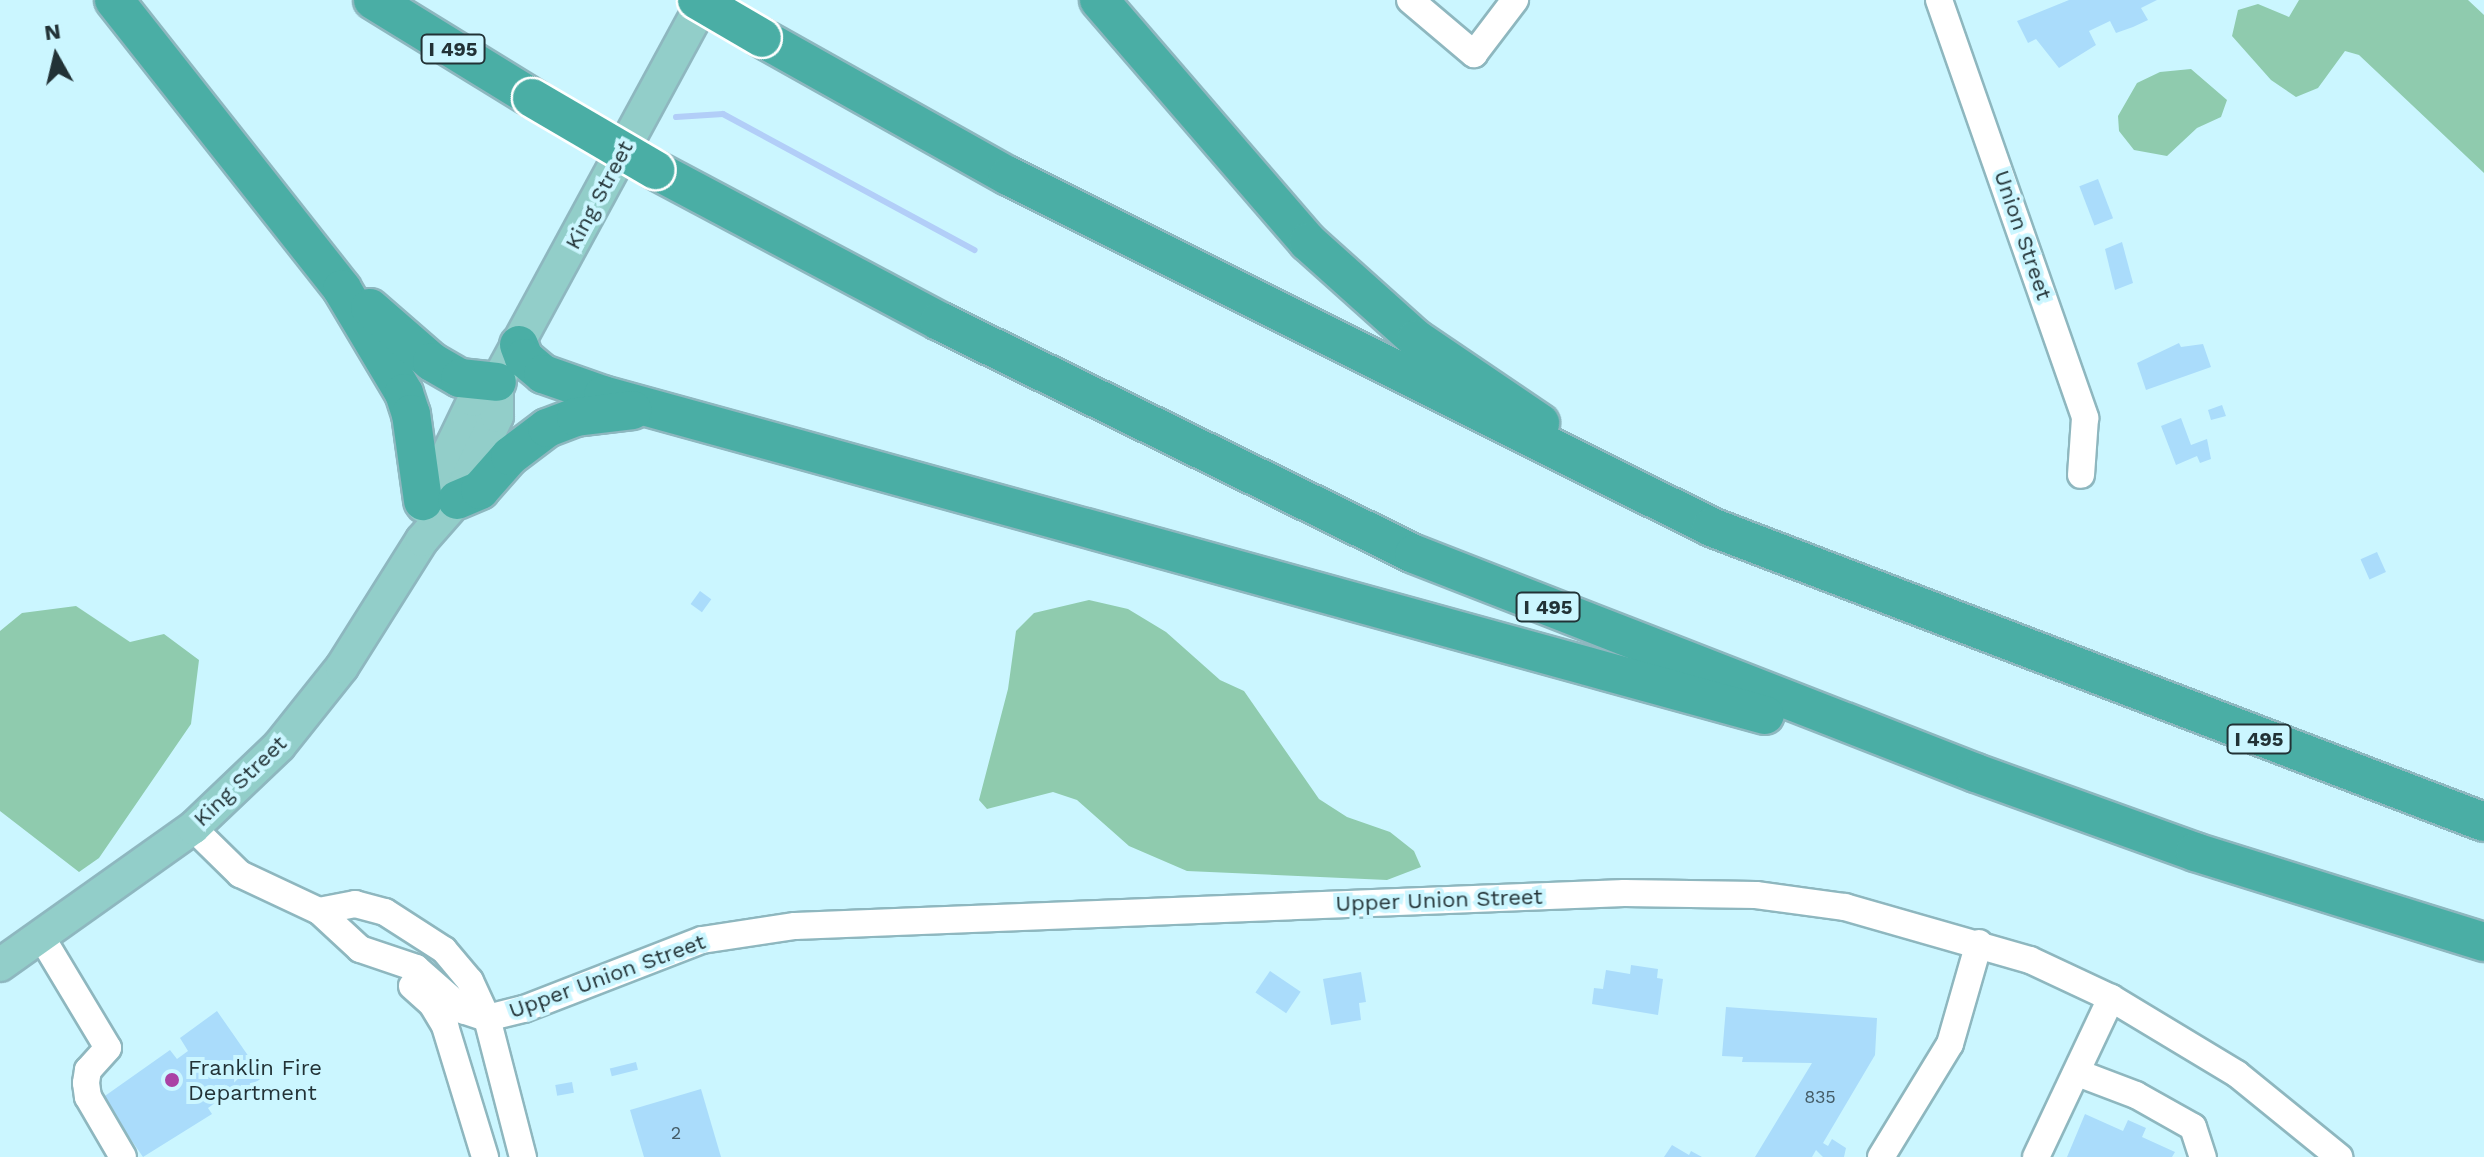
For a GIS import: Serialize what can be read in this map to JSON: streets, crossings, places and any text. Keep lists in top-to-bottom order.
{
  "streets": {
    "highway": ["I 495"],
    "main road": ["King Street"],
    "street": ["Union Street", "Upper Union Street"]
  },
  "crossings": [
    ["King Street", "Upper Union Street"]
  ],
  "places": ["Franklin Fire Department"],
  "house_numbers": ["835", "2"],
  "north": "top"
}
